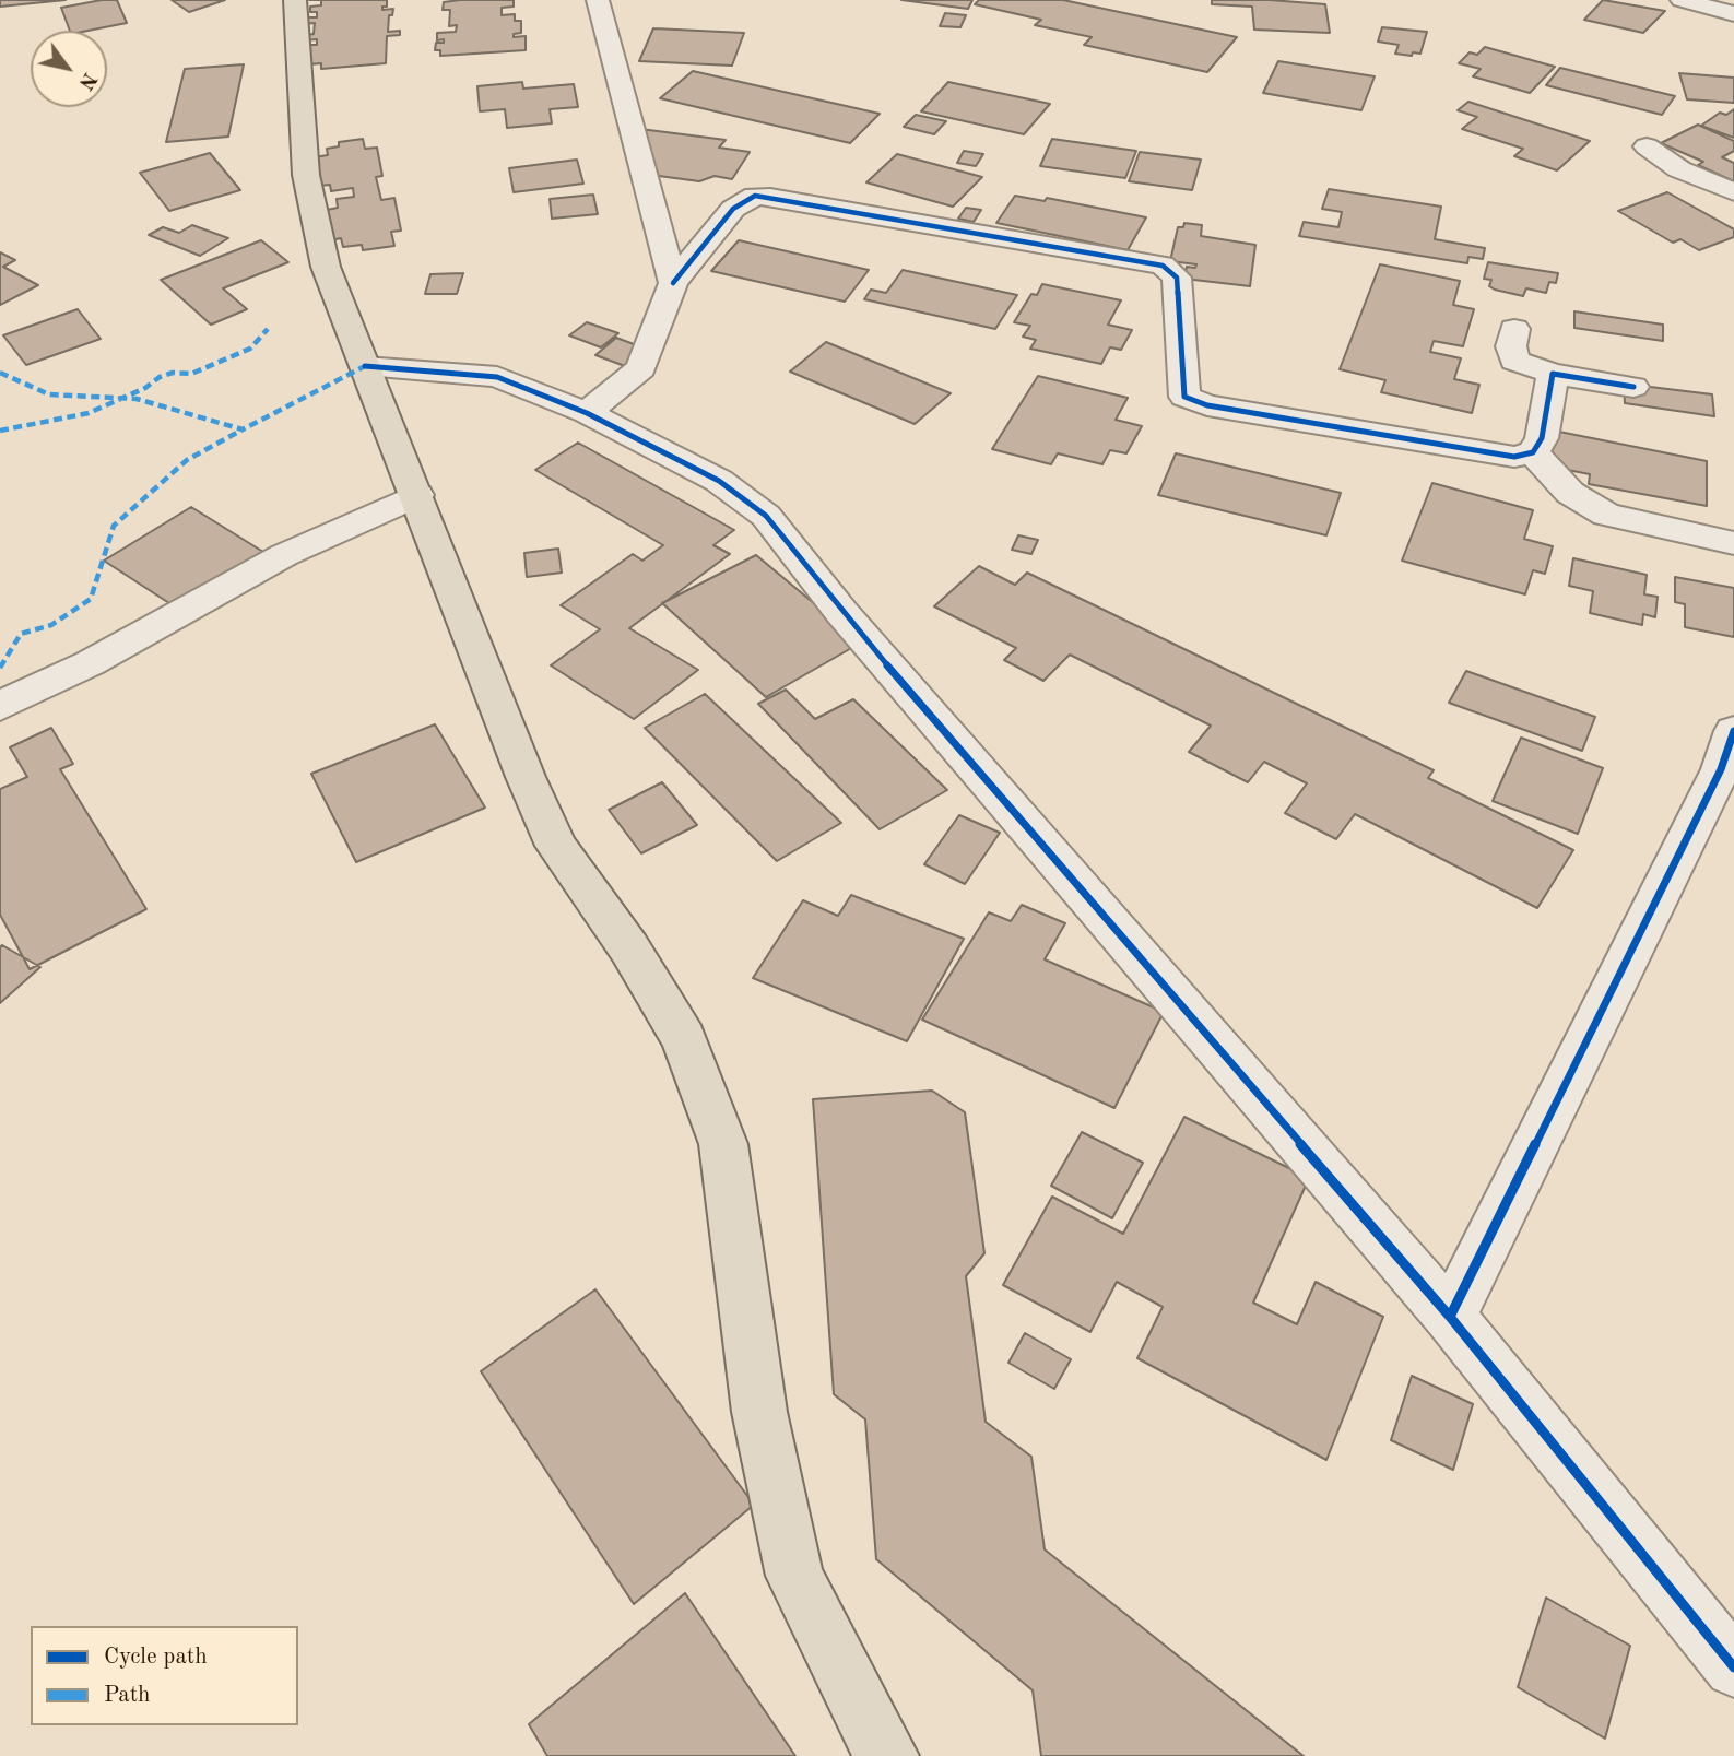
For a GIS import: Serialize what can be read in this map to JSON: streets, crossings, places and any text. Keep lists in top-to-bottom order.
{
  "legend": ["Cycle path", "Path"],
  "north": "bottom right"
}
